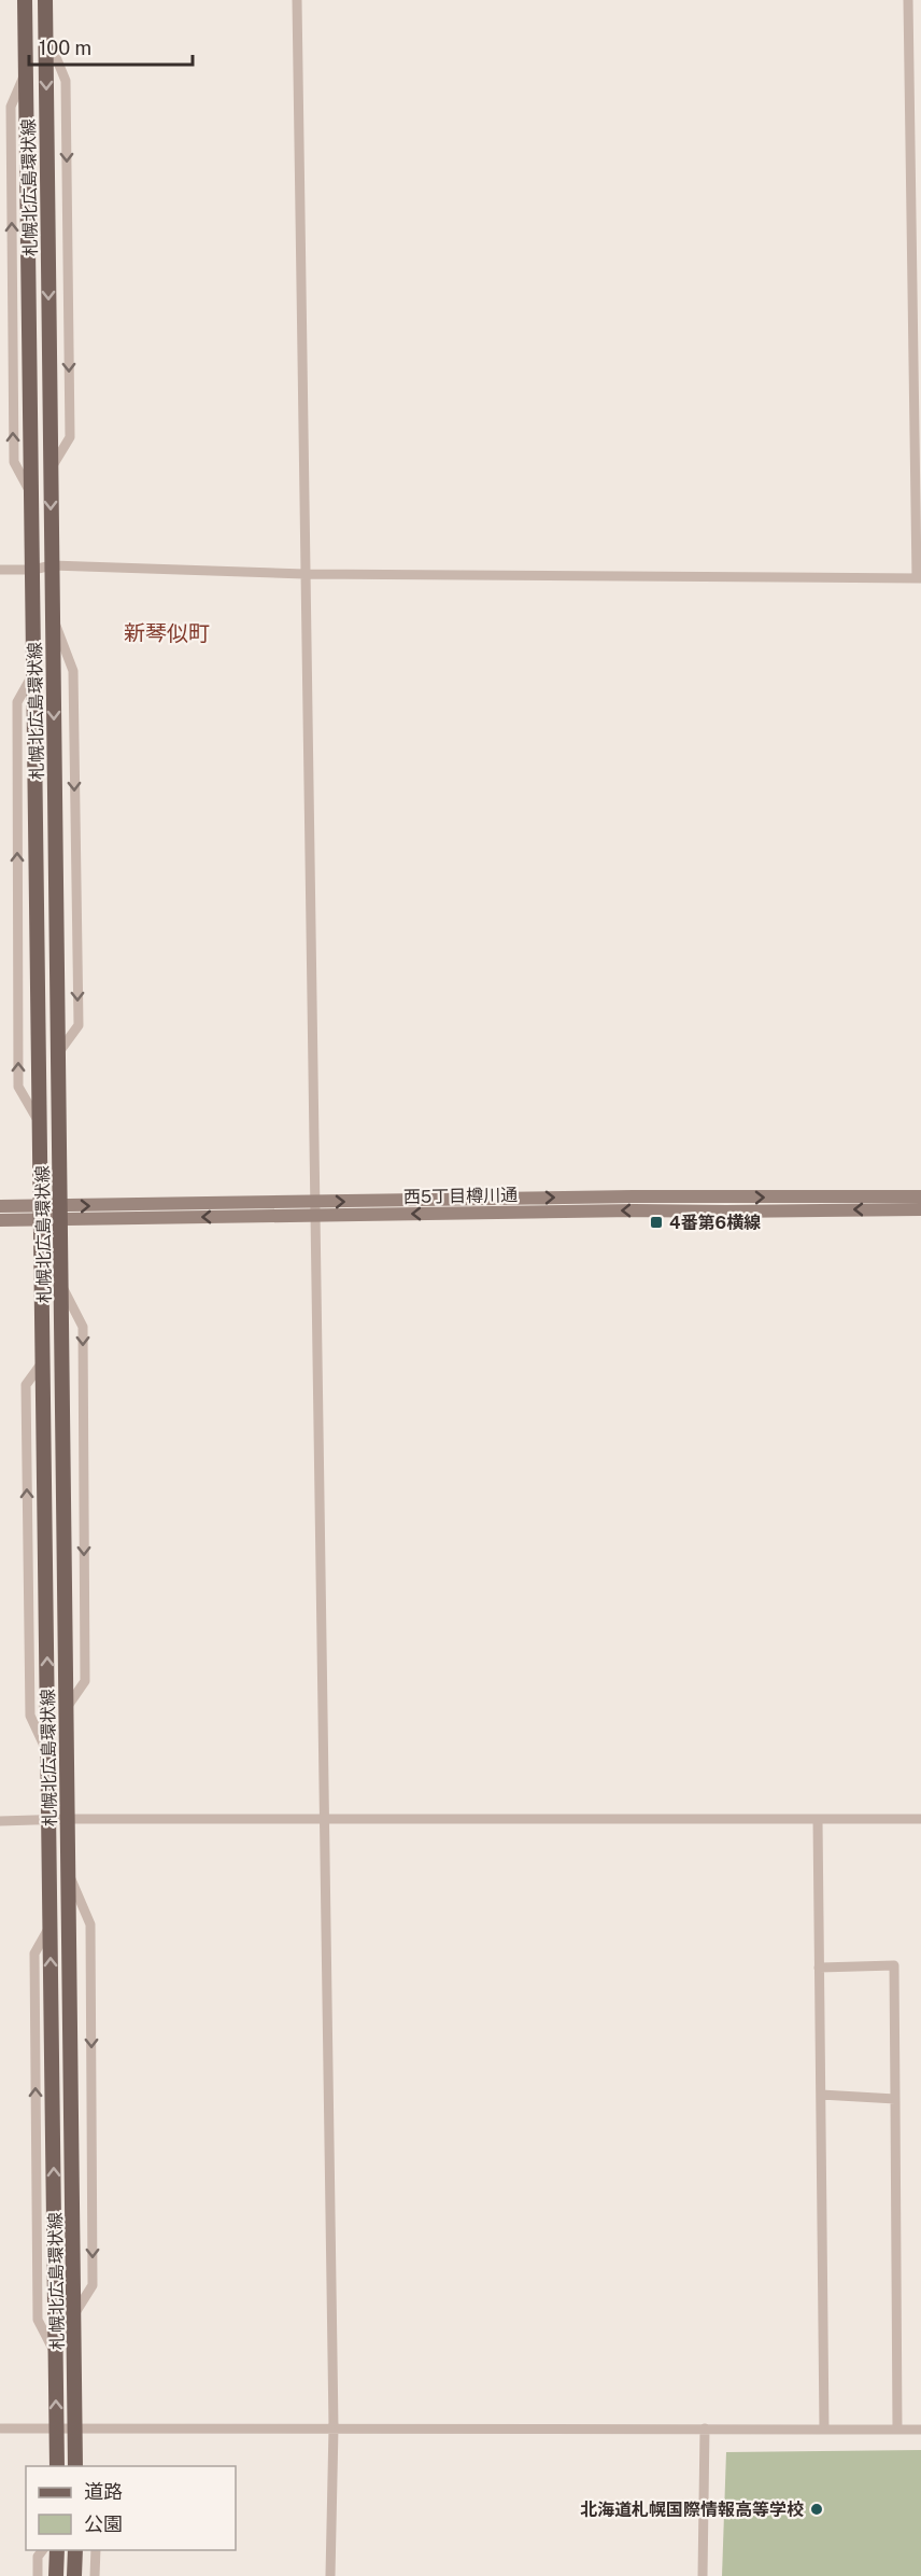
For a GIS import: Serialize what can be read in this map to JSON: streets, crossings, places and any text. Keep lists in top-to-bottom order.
{
  "streets": {
    "main road": ["札幌北広島環状線", "西5丁目樽川通"]
  },
  "crossings": [
    ["札幌北広島環状線", "西5丁目樽川通"]
  ],
  "districts": ["新琴似町"],
  "places": {
    "transit": ["4番第6横線"],
    "other": ["北海道札幌国際情報高等学校"]
  },
  "legend": ["道路", "公園"],
  "scale_bar": "100 m"
}
